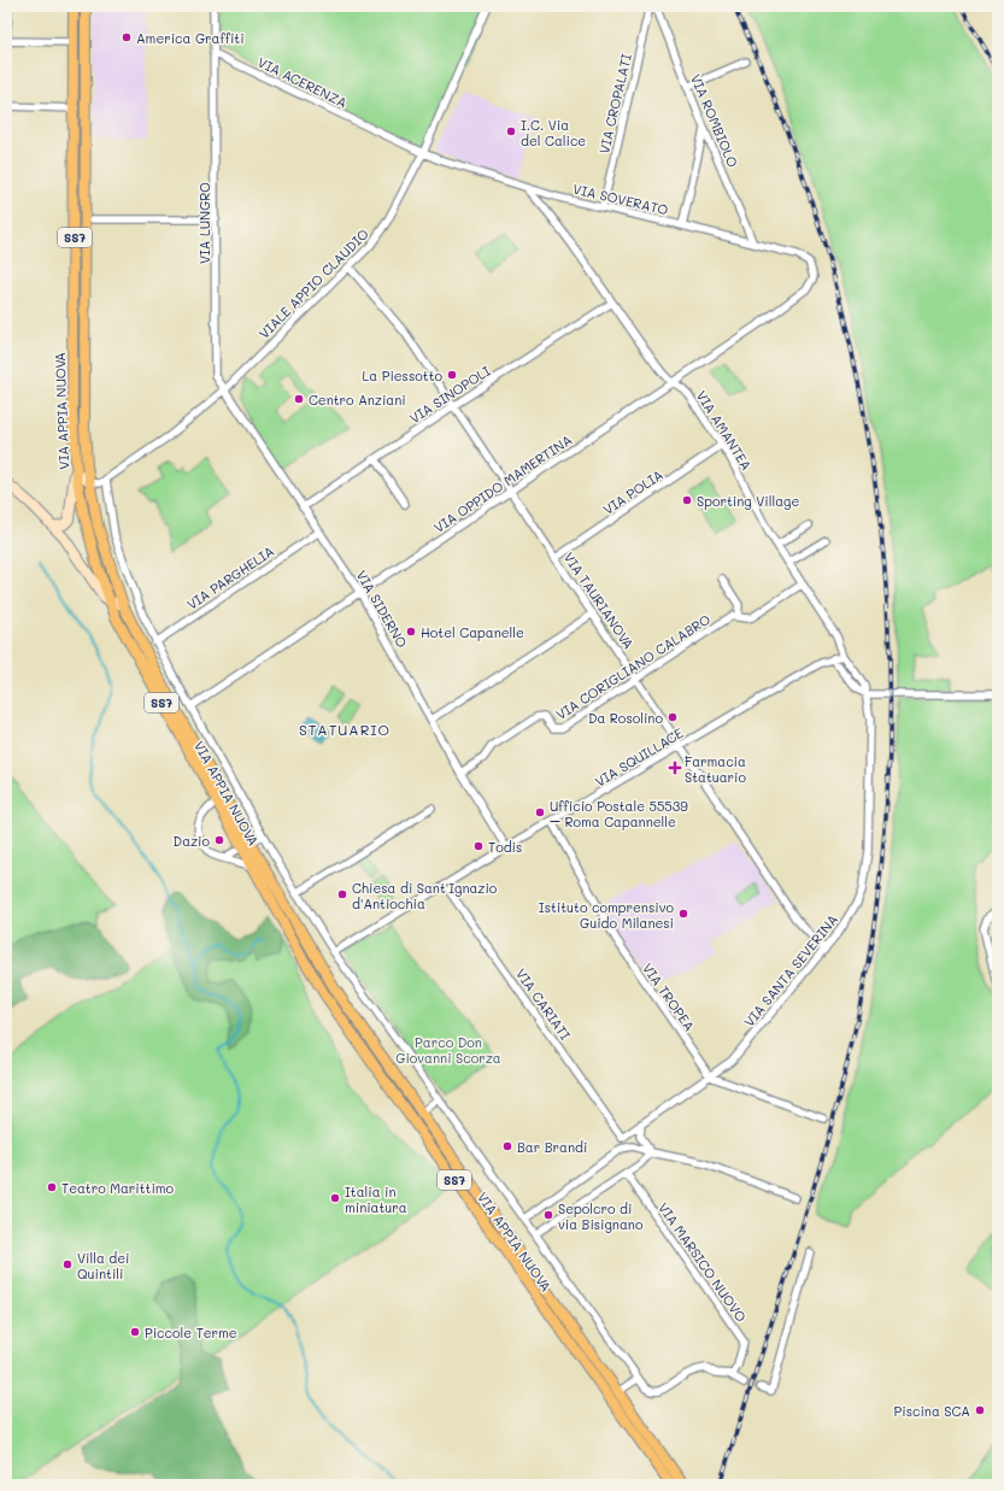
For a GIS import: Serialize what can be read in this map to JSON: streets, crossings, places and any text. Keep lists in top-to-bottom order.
{
  "streets": {
    "main road": ["SS7", "VIA APPIA NUOVA"],
    "street": [
      "VIA ACERENZA",
      "VIA CROPALATI",
      "VIA ROMBIOLO",
      "VIA SOVERATO",
      "VIA LUNGRO",
      "VIALE APPIO CLAUDIO",
      "VIA SINOPOLI",
      "VIA AMANTEA",
      "VIA OPPIDO MAMERTINA",
      "VIA POLIA",
      "VIA PARGHELIA",
      "VIA TAURIANOVA",
      "VIA SIDERNO",
      "VIA CORIGLIANO CALABRO",
      "VIA SQUILLACE",
      "VIA SANTA SEVERINA",
      "VIA TROPEA",
      "VIA CARIATI",
      "VIA MARSICO NUOVO"
    ]
  },
  "crossings": [
    ["VIA ACERENZA", "VIA SOVERATO"],
    ["VIA ACERENZA", "VIA LUNGRO"],
    ["VIA ACERENZA", "VIALE APPIO CLAUDIO"],
    ["VIA CROPALATI", "VIA SOVERATO"],
    ["VIA ROMBIOLO", "VIA SOVERATO"],
    ["VIA SOVERATO", "VIALE APPIO CLAUDIO"],
    ["VIA SOVERATO", "VIA AMANTEA"],
    ["VIA SOVERATO", "VIA OPPIDO MAMERTINA"],
    ["VIA LUNGRO", "VIALE APPIO CLAUDIO"],
    ["VIA LUNGRO", "VIA SIDERNO"],
    ["VIALE APPIO CLAUDIO", "VIA APPIA NUOVA"],
    ["VIALE APPIO CLAUDIO", "VIA TAURIANOVA"],
    ["VIALE APPIO CLAUDIO", "VIA SIDERNO"],
    ["VIA SINOPOLI", "VIA AMANTEA"],
    ["VIA SINOPOLI", "VIA TAURIANOVA"],
    ["VIA SINOPOLI", "VIA SIDERNO"],
    ["VIA APPIA NUOVA", "VIA OPPIDO MAMERTINA"],
    ["VIA APPIA NUOVA", "VIA PARGHELIA"],
    ["VIA APPIA NUOVA", "VIA SQUILLACE"],
    ["VIA AMANTEA", "VIA OPPIDO MAMERTINA"],
    ["VIA AMANTEA", "VIA POLIA"],
    ["VIA AMANTEA", "VIA CORIGLIANO CALABRO"],
    ["VIA AMANTEA", "VIA SQUILLACE"],
    ["VIA AMANTEA", "VIA SANTA SEVERINA"],
    ["VIA OPPIDO MAMERTINA", "VIA TAURIANOVA"],
    ["VIA OPPIDO MAMERTINA", "VIA SIDERNO"],
    ["VIA POLIA", "VIA TAURIANOVA"],
    ["VIA PARGHELIA", "VIA SIDERNO"],
    ["VIA TAURIANOVA", "VIA CORIGLIANO CALABRO"],
    ["VIA TAURIANOVA", "VIA SQUILLACE"],
    ["VIA TAURIANOVA", "VIA SANTA SEVERINA"],
    ["VIA SIDERNO", "VIA CORIGLIANO CALABRO"],
    ["VIA SIDERNO", "VIA SQUILLACE"],
    ["VIA SQUILLACE", "VIA TROPEA"],
    ["VIA SQUILLACE", "VIA CARIATI"],
    ["VIA SANTA SEVERINA", "VIA TROPEA"],
    ["VIA SANTA SEVERINA", "VIA CARIATI"]
  ],
  "districts": ["STATUARIO"],
  "parks": ["Parco Don Giovanni Scorza"],
  "places": {
    "other": [
      "America Graffiti",
      "I.C. Via del Calice",
      "La Piessotto",
      "Centro Anziani",
      "Sporting Village",
      "Hotel Capanelle",
      "Da Rosolino",
      "Ufficio Postale 55539 – Roma Capannelle",
      "Dazio",
      "Todis",
      "Chiesa di Sant'Ignazio d'Antiochia",
      "Istituto comprensivo Guido Milanesi",
      "Bar Brandi",
      "Teatro Marittimo",
      "Italia in miniatura",
      "Sepolcro di via Bisignano",
      "Villa dei Quintili",
      "Piccole Terme",
      "Piscina SCA"
    ],
    "health": ["Farmacia Statuario"]
  }
}
